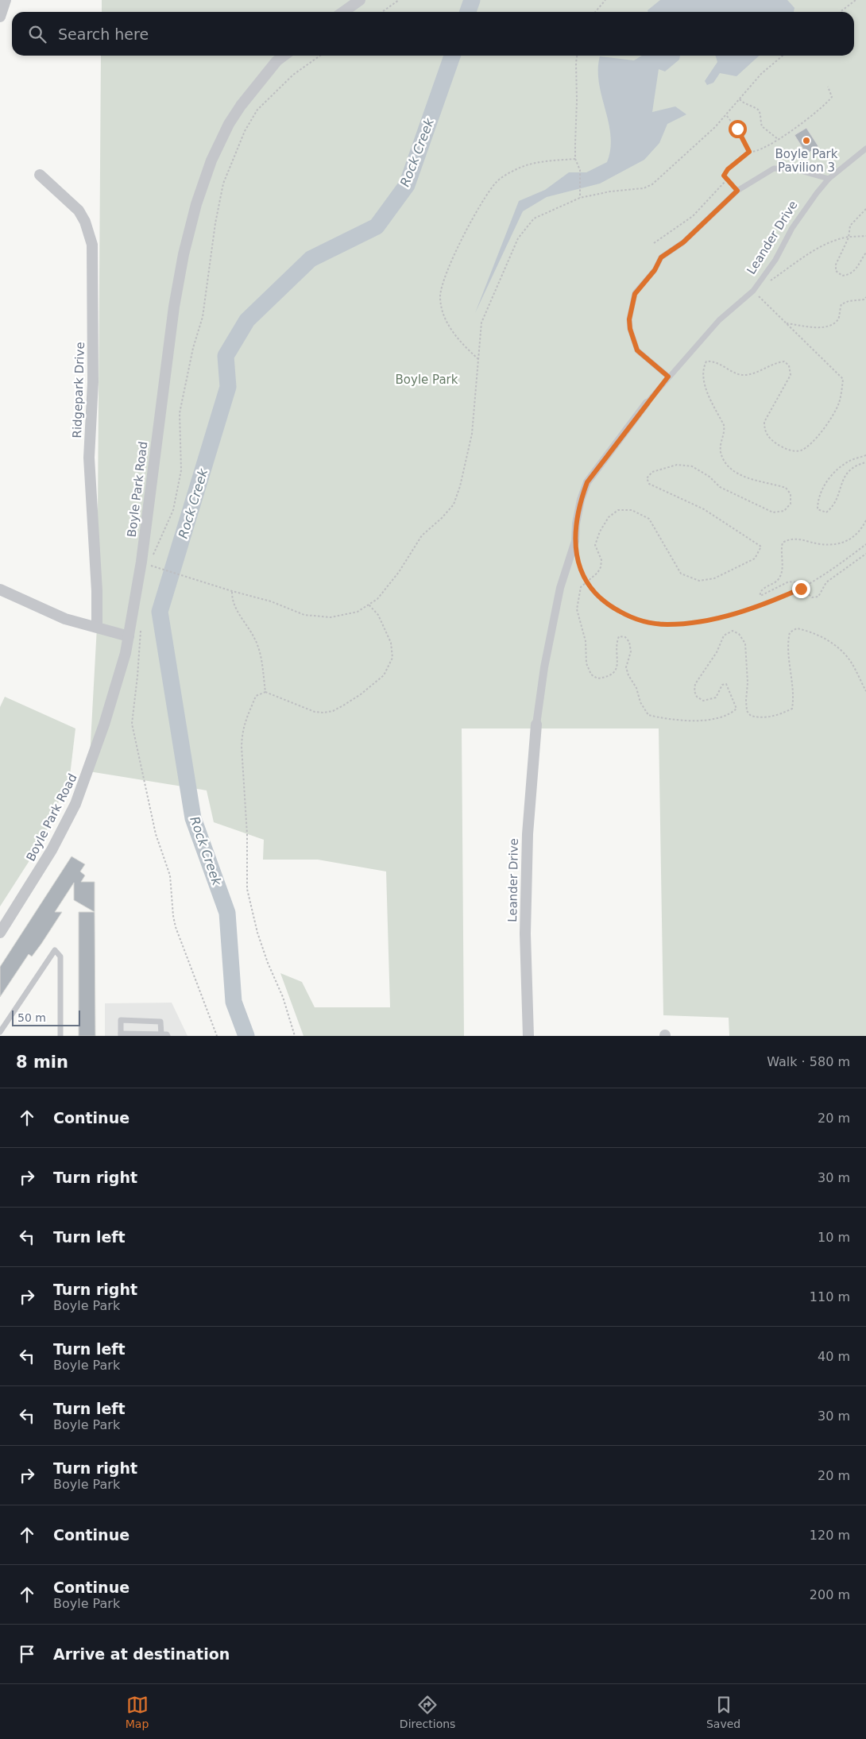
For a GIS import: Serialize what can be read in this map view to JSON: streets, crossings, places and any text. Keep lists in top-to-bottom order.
{
  "streets": {
    "street": ["Leander Drive", "Ridgepark Drive", "Boyle Park Road"]
  },
  "water": ["Rock Creek"],
  "parks": ["Boyle Park"],
  "places": ["Boyle Park Pavilion 3"],
  "scale_bar": "50 m",
  "page": {
    "search": "Search here",
    "scale": "50 m",
    "heading": ["8 min", "Walk · 580 m"],
    "list": [
      ["Continue", "20 m"],
      ["Turn right", "30 m"],
      ["Turn left", "10 m"],
      ["Turn right", "Boyle Park", "110 m"],
      ["Turn left", "Boyle Park", "40 m"],
      ["Turn left", "Boyle Park", "30 m"],
      ["Turn right", "Boyle Park", "20 m"],
      ["Continue", "120 m"],
      ["Continue", "Boyle Park", "200 m"],
      "Arrive at destination"
    ],
    "nav": ["Map", "Directions", "Saved"]
  }
}
